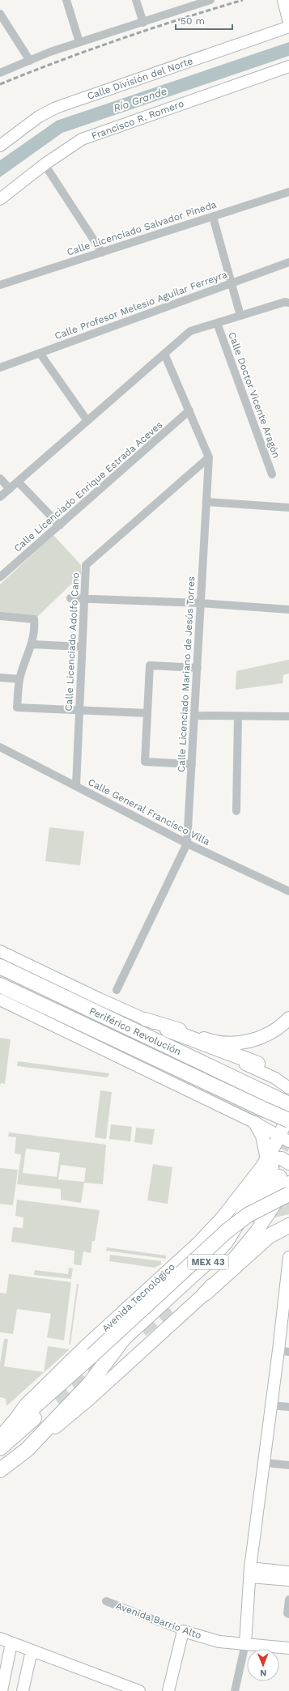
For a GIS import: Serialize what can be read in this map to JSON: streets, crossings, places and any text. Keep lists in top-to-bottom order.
{
  "streets": {
    "highway": ["Periférico Revolución", "MEX 43"],
    "main road": [
      "Calle División del Norte",
      "Francisco R. Romero",
      "Avenida Tecnológico",
      "Avenida Barrio Alto"
    ],
    "street": [
      "Calle Licenciado Salvador Pineda",
      "Calle Profesor Melesio Aguilar Ferreyra",
      "Calle Doctor Vicente Aragón",
      "Calle Licenciado Enrique Estrada Aceves",
      "Calle Licenciado Adolfo Cano",
      "Calle Licenciado Mariano de Jesús Torres",
      "Calle General Francisco Villa"
    ]
  },
  "crossings": [
    ["Calle Licenciado Enrique Estrada Aceves", "Calle Licenciado Mariano de Jesús Torres"],
    ["Calle Licenciado Adolfo Cano", "Calle Licenciado Mariano de Jesús Torres"],
    ["Calle Licenciado Adolfo Cano", "Calle General Francisco Villa"],
    ["Calle Licenciado Mariano de Jesús Torres", "Calle General Francisco Villa"],
    ["MEX 43", "Avenida Tecnológico"]
  ],
  "water": ["Río Grande"],
  "scale_bar": "50 m",
  "north": "bottom"
}
